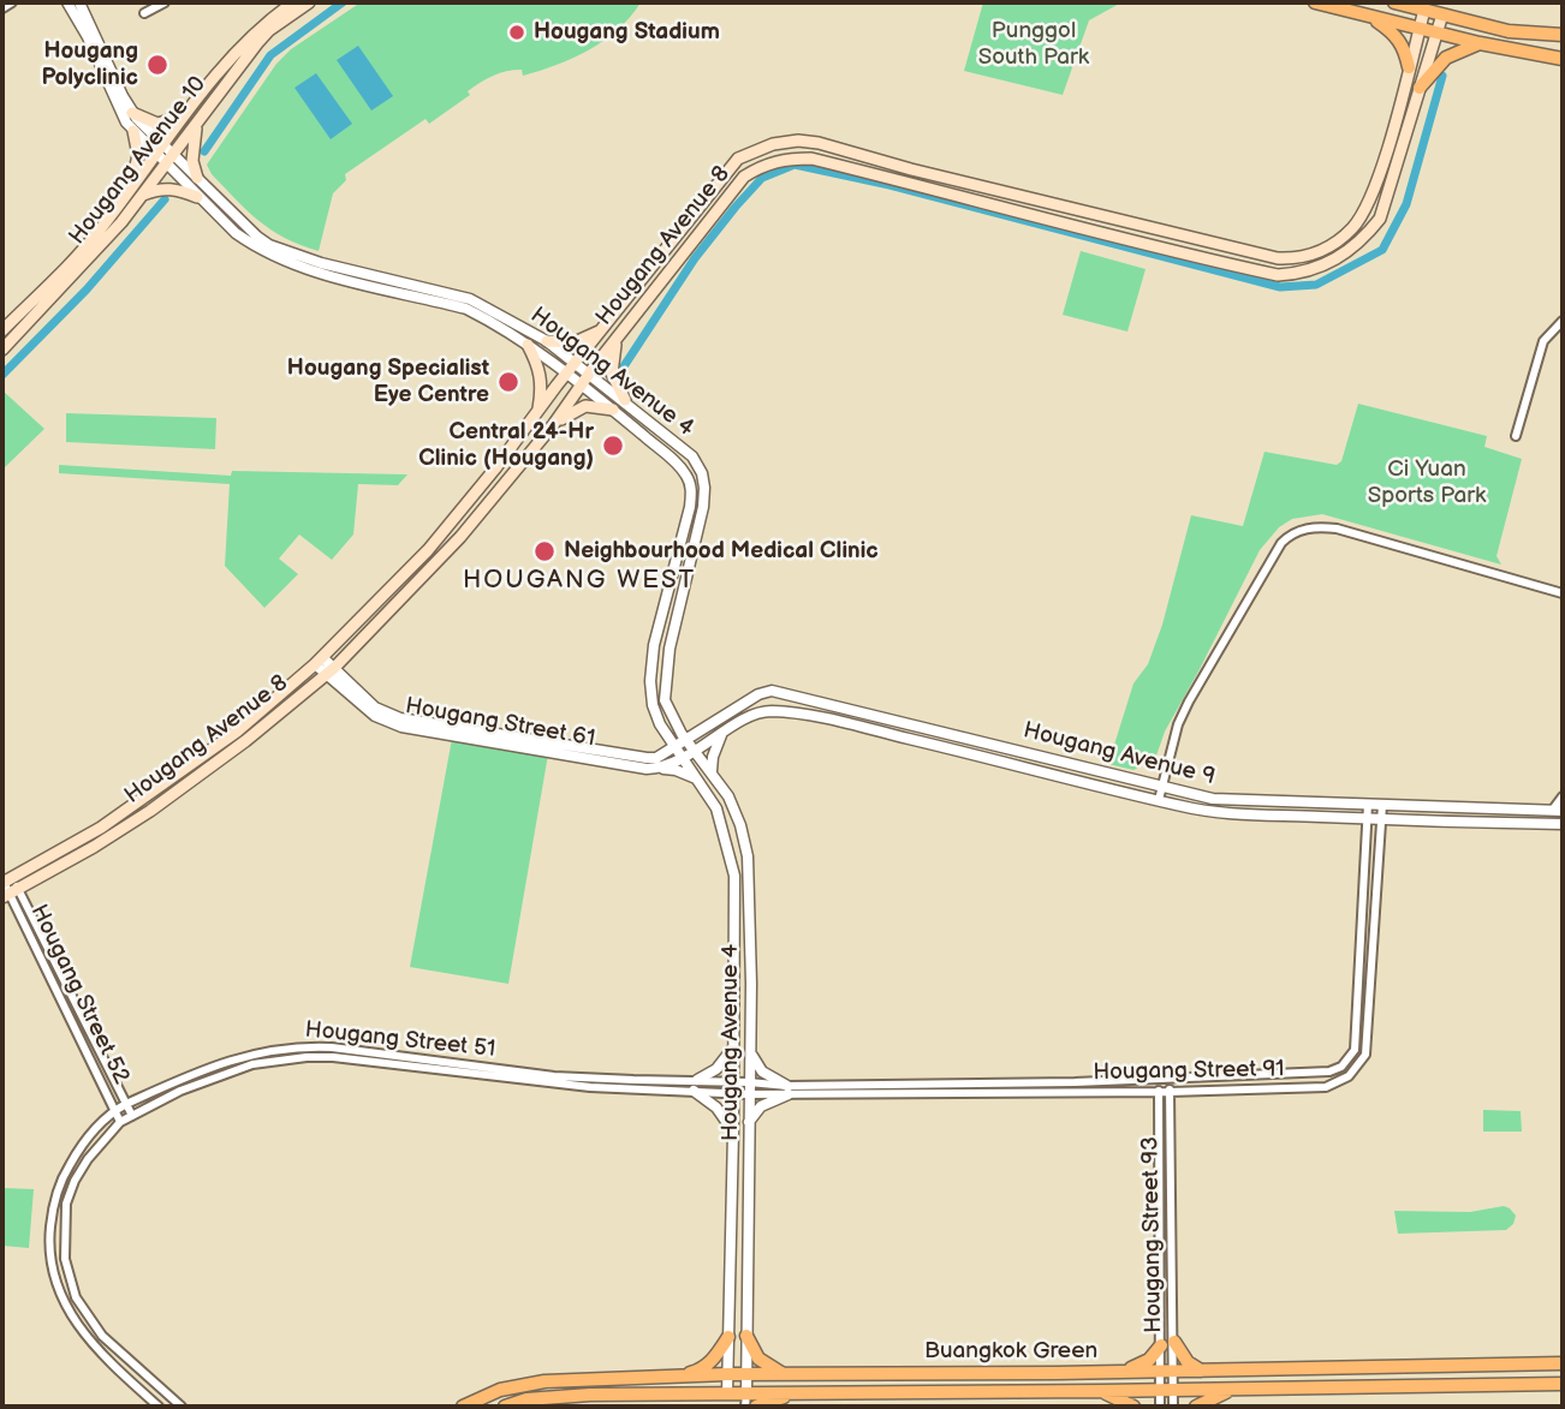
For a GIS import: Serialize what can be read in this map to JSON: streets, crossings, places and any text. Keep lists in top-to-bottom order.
{
  "streets": {
    "main road": ["Hougang Avenue 10", "Hougang Avenue 8", "Buangkok Green"],
    "street": [
      "Hougang Avenue 4",
      "Hougang Street 61",
      "Hougang Avenue 9",
      "Hougang Street 52",
      "Hougang Street 51",
      "Hougang Street 91",
      "Hougang Street 93"
    ]
  },
  "crossings": [
    ["Hougang Avenue 10", "Hougang Avenue 4"],
    ["Hougang Avenue 8", "Hougang Avenue 4"],
    ["Hougang Avenue 8", "Hougang Street 61"],
    ["Hougang Avenue 8", "Hougang Street 52"],
    ["Hougang Avenue 4", "Hougang Street 61"],
    ["Hougang Avenue 4", "Hougang Avenue 9"],
    ["Hougang Avenue 4", "Hougang Street 51"],
    ["Hougang Avenue 4", "Hougang Street 91"],
    ["Hougang Avenue 4", "Buangkok Green"],
    ["Hougang Avenue 9", "Hougang Street 91"],
    ["Hougang Street 52", "Hougang Street 51"],
    ["Hougang Street 51", "Hougang Street 91"],
    ["Hougang Street 91", "Hougang Street 93"],
    ["Hougang Street 93", "Buangkok Green"]
  ],
  "districts": ["HOUGANG WEST"],
  "parks": ["Punggol South Park", "Ci Yuan Sports Park"],
  "places": [
    "Hougang Stadium",
    "Hougang Polyclinic",
    "Hougang Specialist Eye Centre",
    "Central 24-Hr Clinic (Hougang)",
    "Neighbourhood Medical Clinic"
  ]
}
